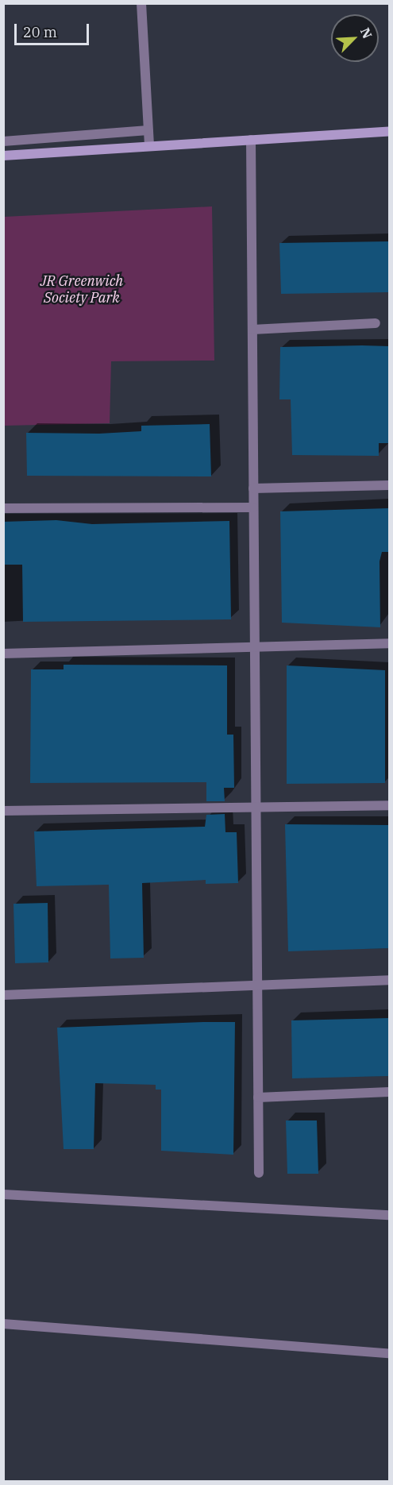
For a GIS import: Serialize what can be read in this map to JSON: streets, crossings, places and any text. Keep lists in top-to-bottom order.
{
  "parks": ["JR Greenwich Society Park"],
  "scale_bar": "20 m",
  "north": "top right"
}
